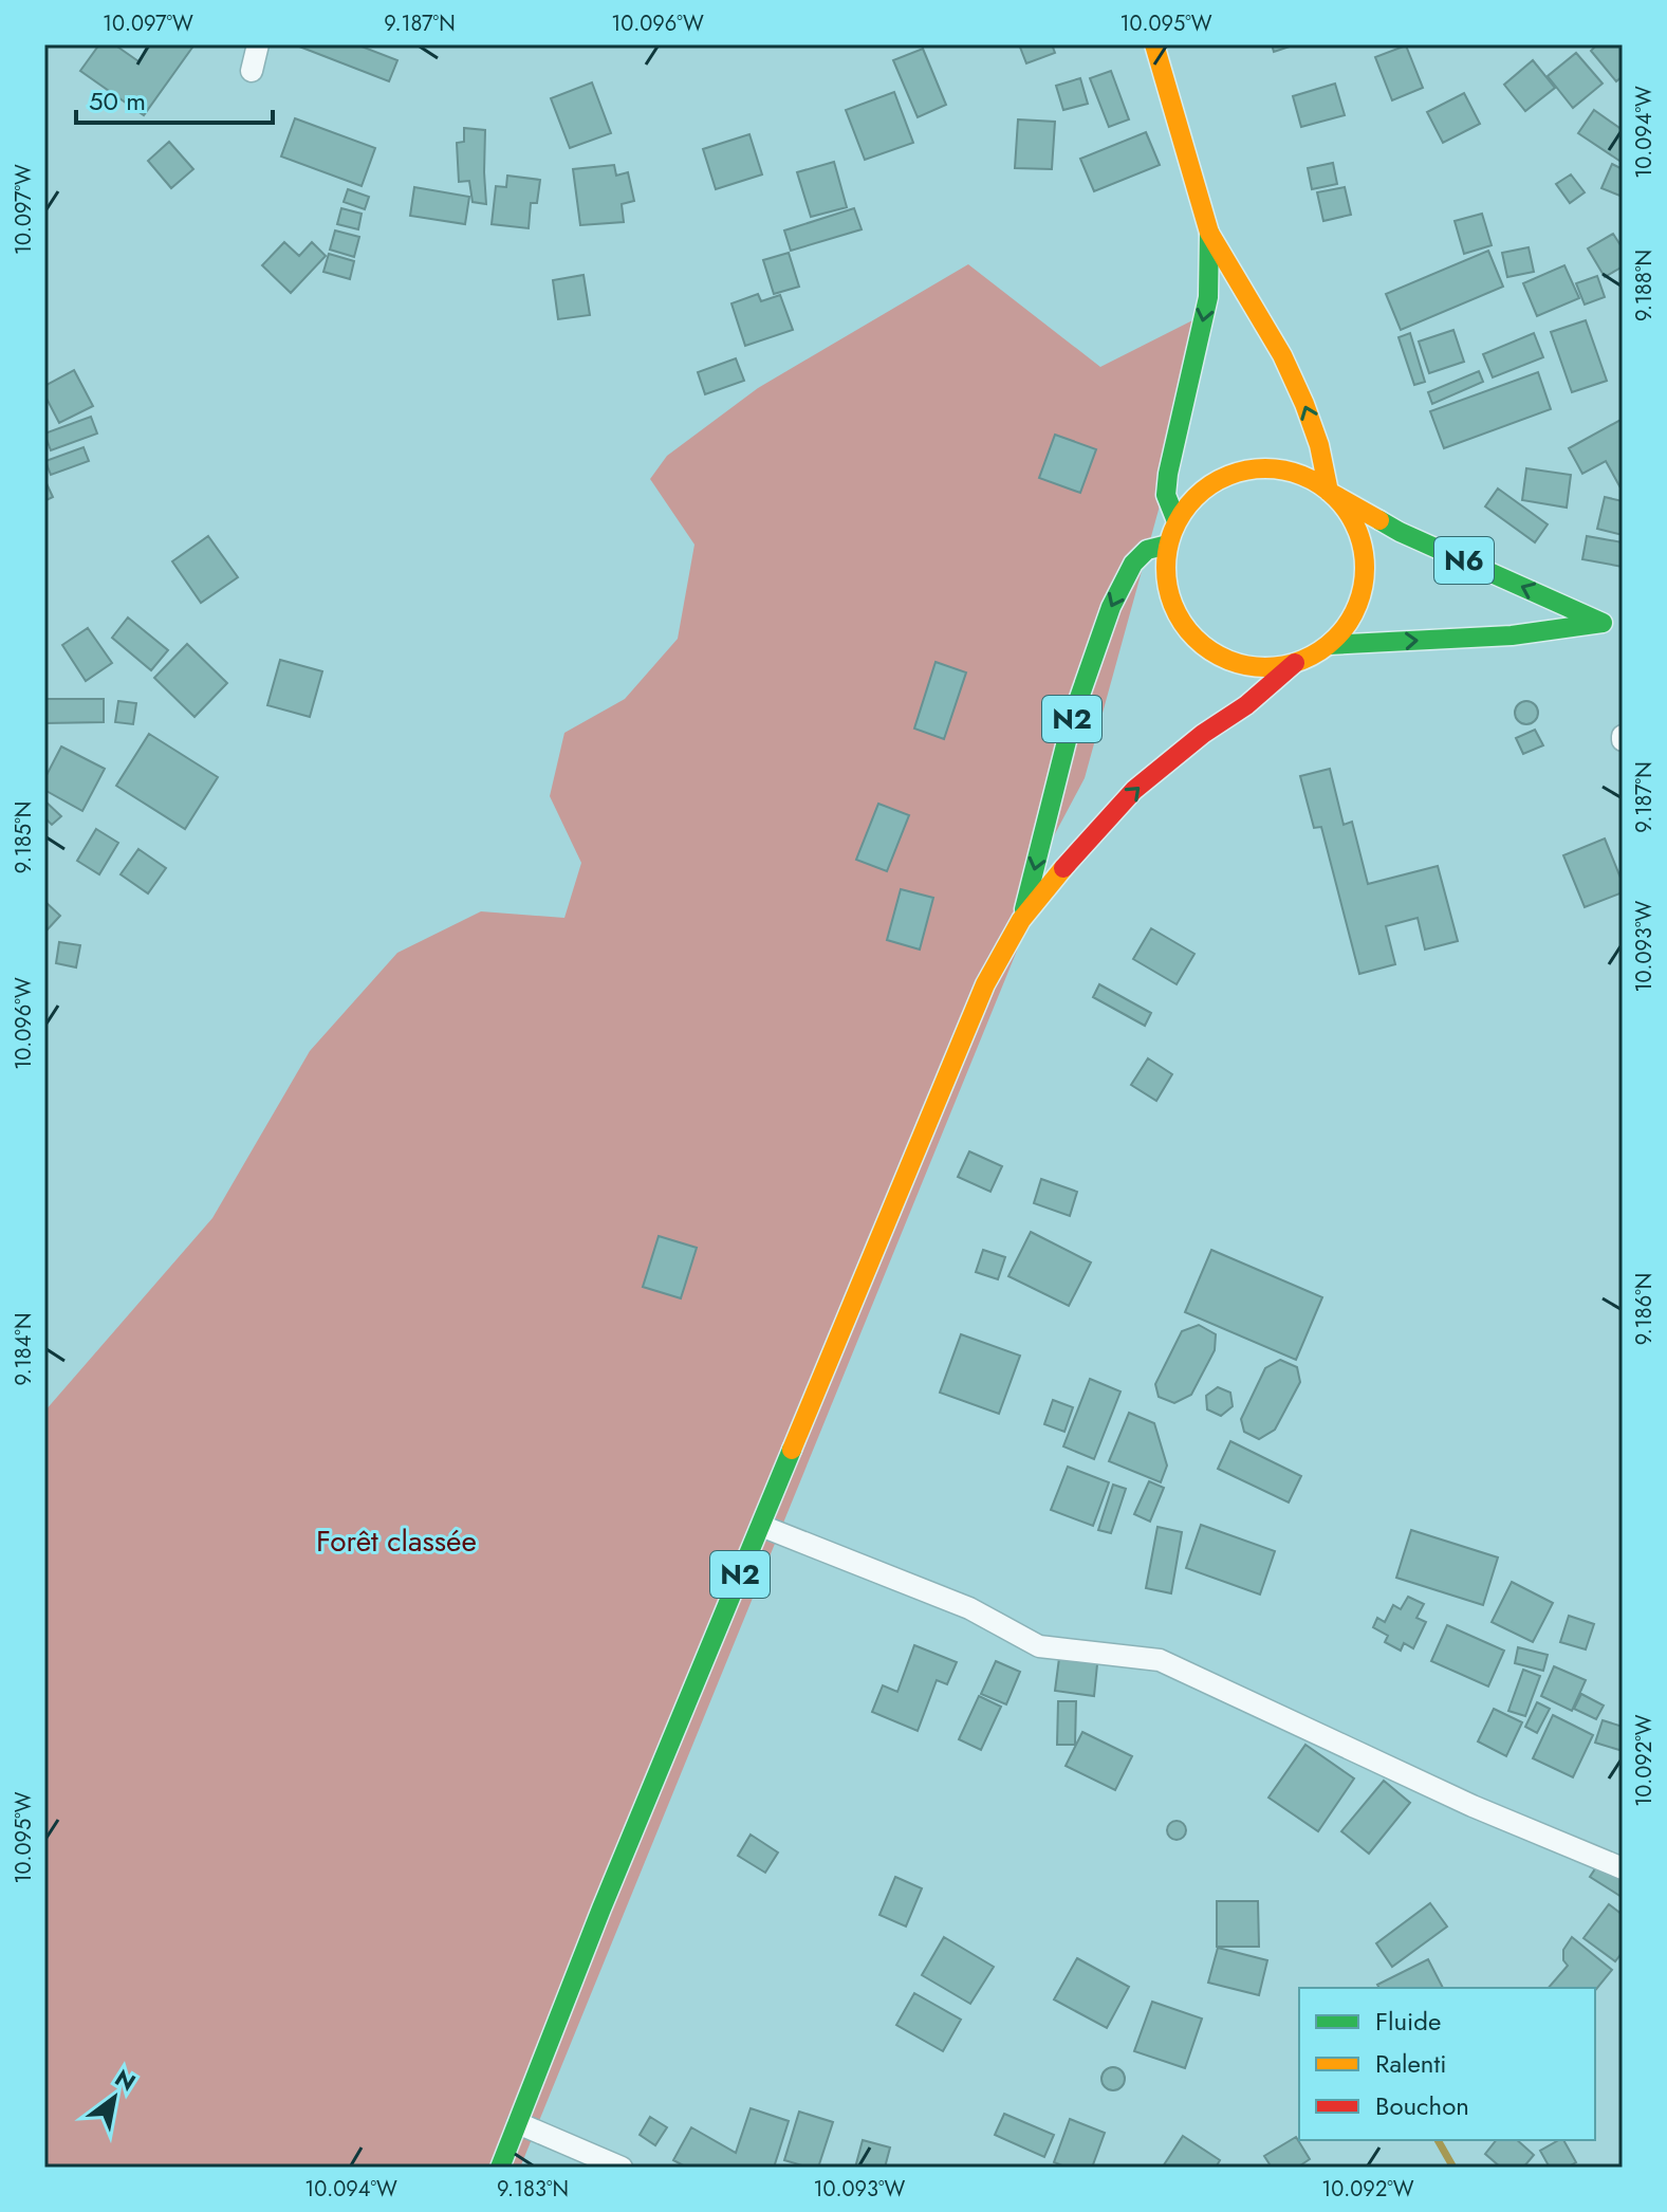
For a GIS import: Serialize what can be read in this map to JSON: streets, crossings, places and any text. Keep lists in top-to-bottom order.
{
  "streets": {
    "highway": ["N6", "N2"]
  },
  "crossings": [
    ["N6", "N2"]
  ],
  "parks": ["Forêt classée"],
  "legend": ["Fluide", "Ralenti", "Bouchon"],
  "scale_bar": "50 m",
  "north": "top right",
  "coordinates": [
    "10.097°W",
    "9.187°N",
    "10.096°W",
    "10.095°W",
    "10.094°W",
    "9.188°N",
    "9.185°N",
    "10.093°W",
    "9.186°N",
    "9.184°N",
    "10.092°W",
    "9.183°N"
  ]
}
